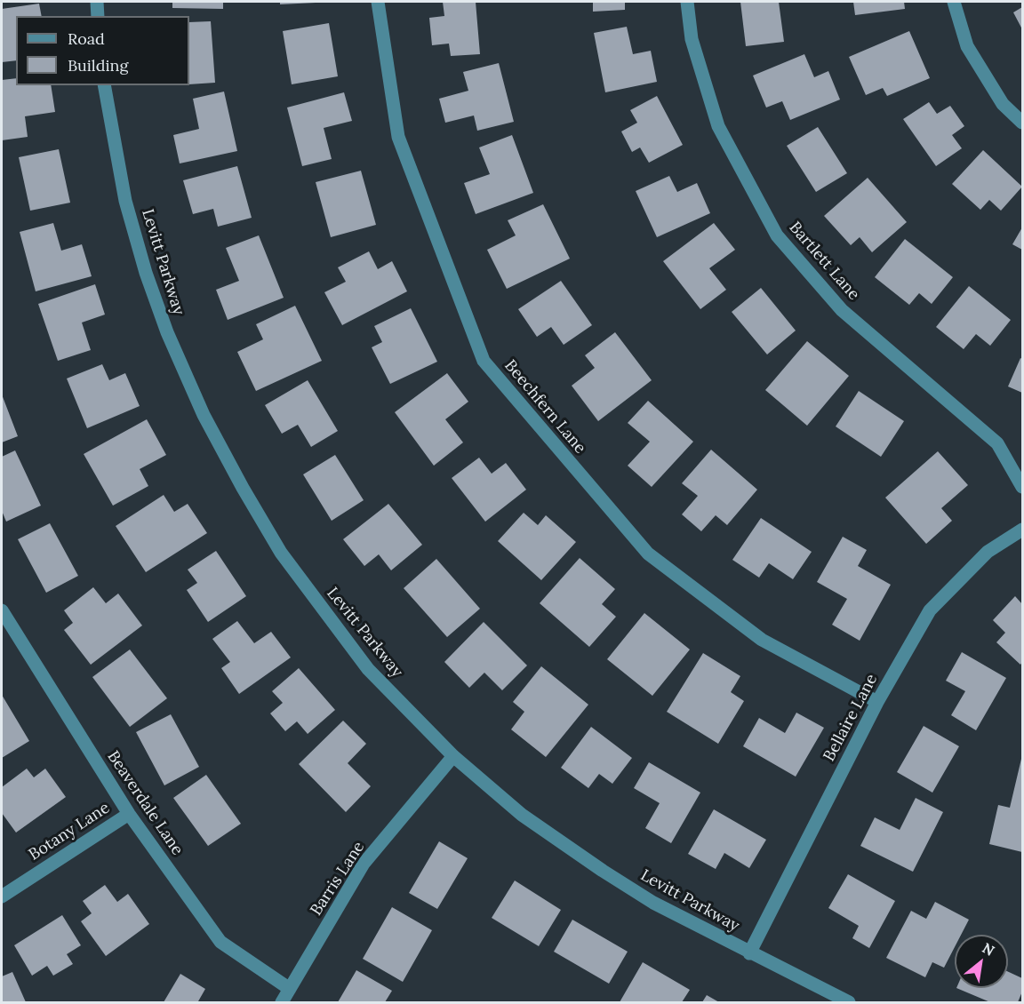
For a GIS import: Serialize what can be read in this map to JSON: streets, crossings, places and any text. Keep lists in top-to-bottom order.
{
  "streets": {
    "street": [
      "Bartlett Lane",
      "Levitt Parkway",
      "Beechfern Lane",
      "Bellaire Lane",
      "Beaverdale Lane",
      "Botany Lane",
      "Barris Lane"
    ]
  },
  "crossings": [
    ["Levitt Parkway", "Bellaire Lane"],
    ["Levitt Parkway", "Barris Lane"],
    ["Beechfern Lane", "Bellaire Lane"],
    ["Beaverdale Lane", "Botany Lane"],
    ["Beaverdale Lane", "Barris Lane"]
  ],
  "legend": ["Road", "Building"],
  "north": "top right"
}
